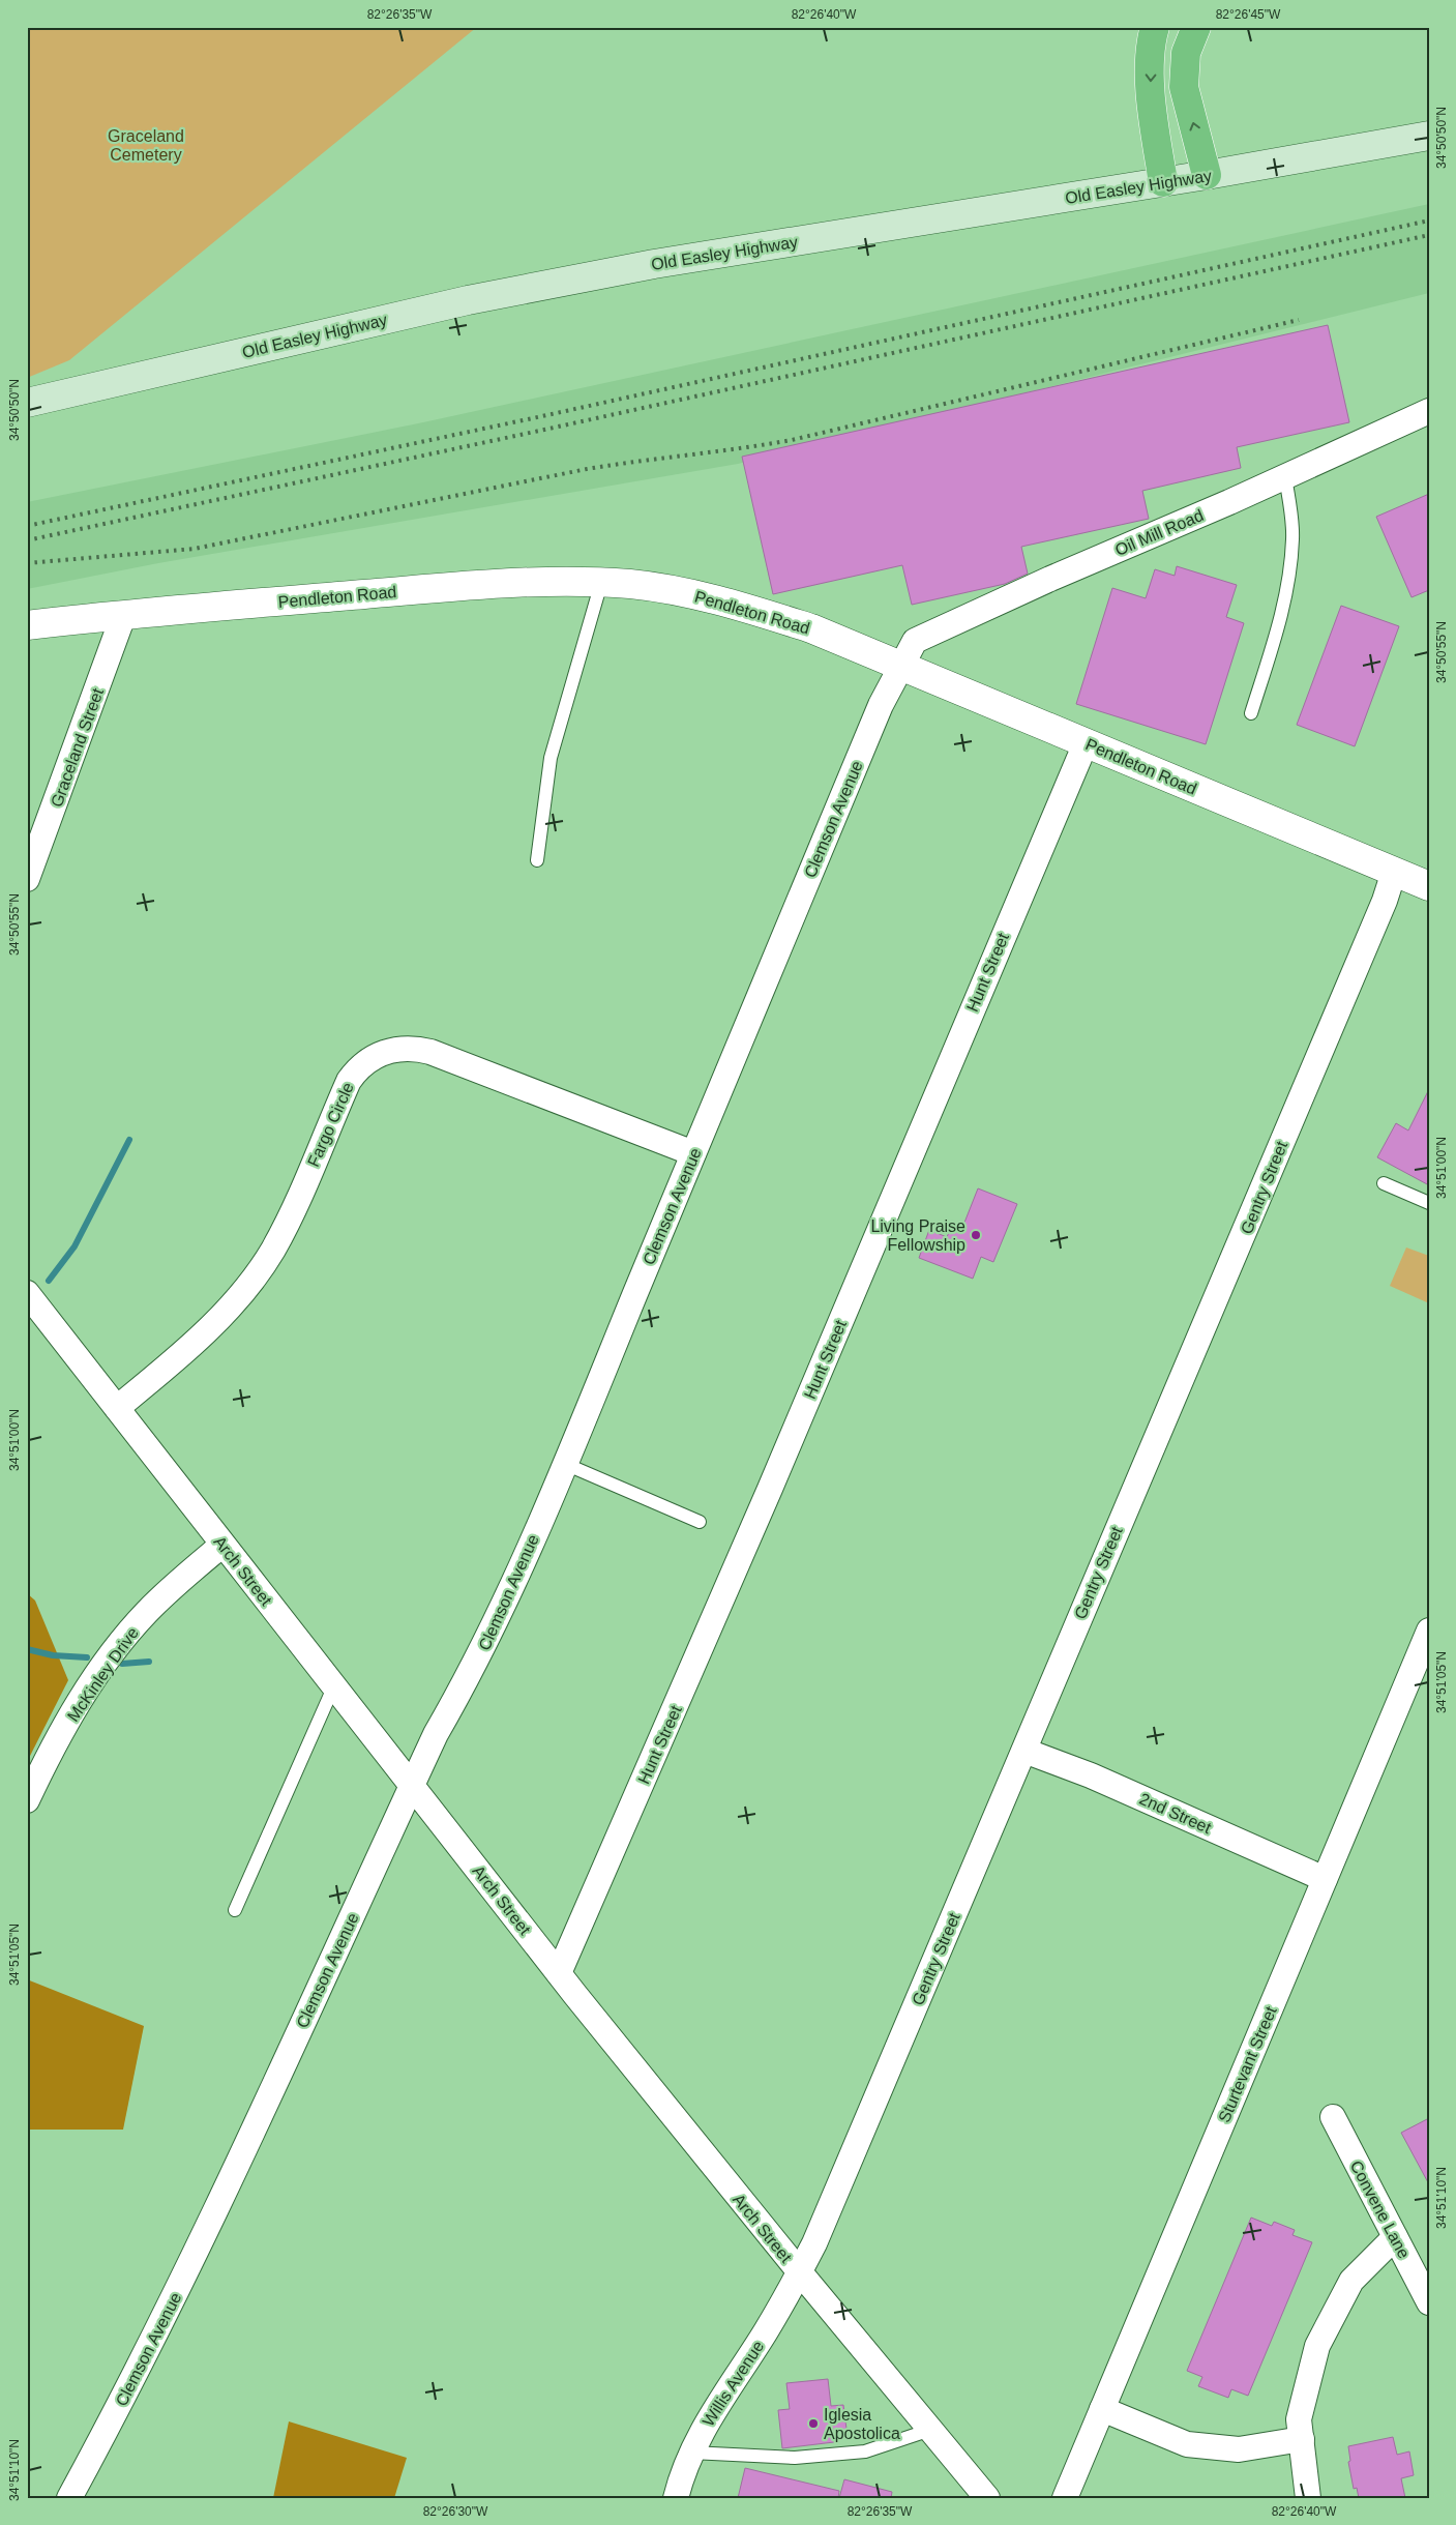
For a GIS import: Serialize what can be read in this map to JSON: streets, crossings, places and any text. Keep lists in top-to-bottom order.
{
  "streets": {
    "main road": ["Old Easley Highway"],
    "street": [
      "Oil Mill Road",
      "Pendleton Road",
      "Graceland Street",
      "Clemson Avenue",
      "Hunt Street",
      "Fargo Circle",
      "Gentry Street",
      "Arch Street",
      "McKinley Drive",
      "2nd Street",
      "Sturtevant Street",
      "Convene Lane",
      "Willis Avenue"
    ]
  },
  "crossings": [
    ["Oil Mill Road", "Pendleton Road"],
    ["Oil Mill Road", "Clemson Avenue"],
    ["Pendleton Road", "Graceland Street"],
    ["Pendleton Road", "Clemson Avenue"],
    ["Pendleton Road", "Hunt Street"],
    ["Pendleton Road", "Gentry Street"],
    ["Clemson Avenue", "Fargo Circle"],
    ["Clemson Avenue", "Arch Street"],
    ["Hunt Street", "Arch Street"],
    ["Fargo Circle", "Arch Street"],
    ["Gentry Street", "Arch Street"],
    ["Gentry Street", "2nd Street"],
    ["Gentry Street", "Willis Avenue"],
    ["Arch Street", "McKinley Drive"],
    ["Arch Street", "Willis Avenue"],
    ["2nd Street", "Sturtevant Street"]
  ],
  "parks": ["Graceland Cemetery"],
  "places": ["Living Praise Fellowship", "Iglesia Apostolica"],
  "coordinates": [
    "82°26'35\"W",
    "82°26'40\"W",
    "82°26'45\"W",
    "34°50'50\"N",
    "34°50'55\"N",
    "34°51'00\"N",
    "34°51'05\"N",
    "34°51'10\"N",
    "82°26'30\"W"
  ]
}
